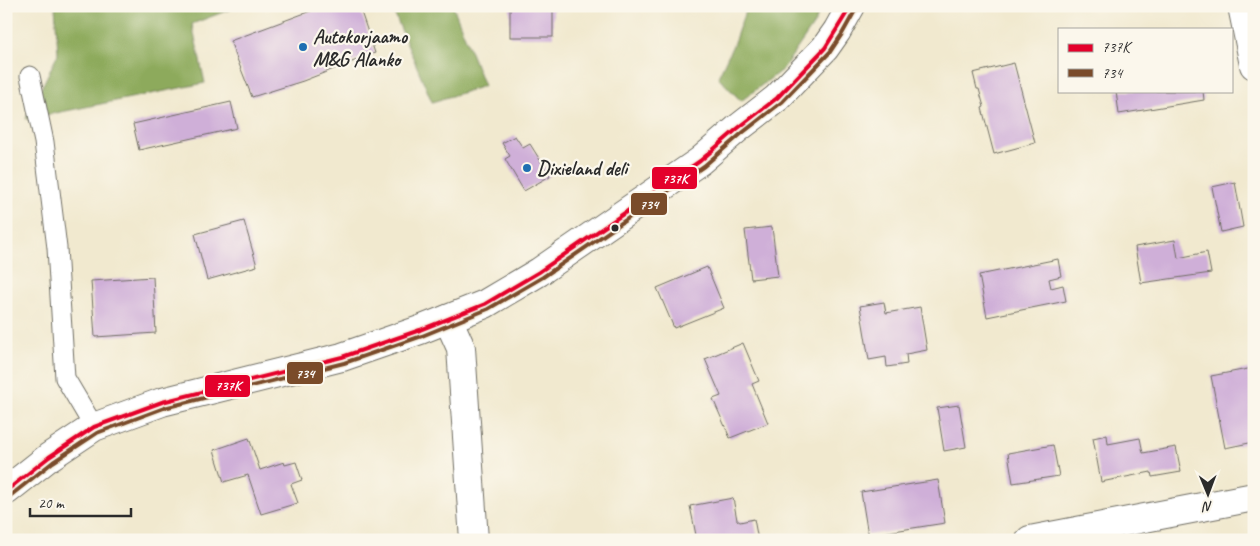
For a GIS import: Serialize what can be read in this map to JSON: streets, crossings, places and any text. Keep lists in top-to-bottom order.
{
  "places": ["Autokorjaamo M&G Alanko", "Dixieland deli"],
  "lines": ["transit line 737K", "transit line 734"],
  "legend": ["737K", "734"],
  "scale_bar": "20 m",
  "north": "bottom"
}
